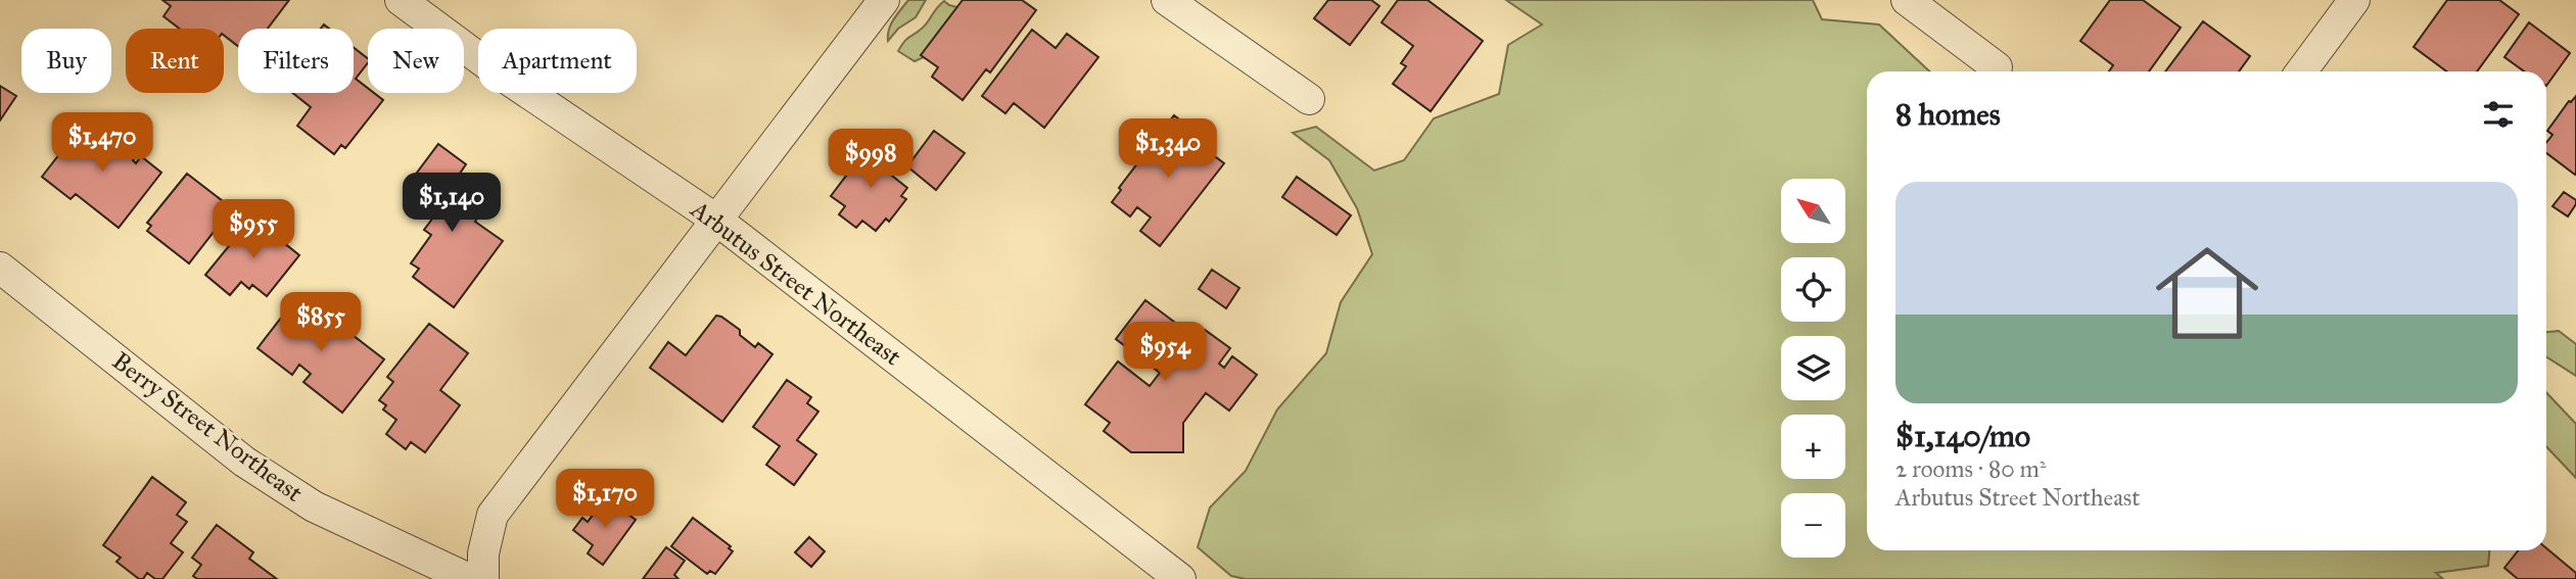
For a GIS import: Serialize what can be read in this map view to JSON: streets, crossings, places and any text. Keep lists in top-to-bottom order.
{
  "streets": {
    "street": ["Arbutus Street Northeast", "Berry Street Northeast"]
  },
  "north": "top left",
  "page": {
    "chip": [
      "Buy",
      "Rent",
      "Filters",
      "New",
      "Apartment"
    ],
    "heading": "8 homes",
    "price": [
      "$1,470",
      "$1,340",
      "$998",
      "$1,140",
      "$955",
      "$855",
      "$954",
      "$1,170"
    ],
    "list": [
      {
        "name": "$1,140/mo",
        "note": "2 rooms · 80 m² · Arbutus Street Northeast"
      }
    ],
    "map_buttons": ["+", "−"]
  }
}
